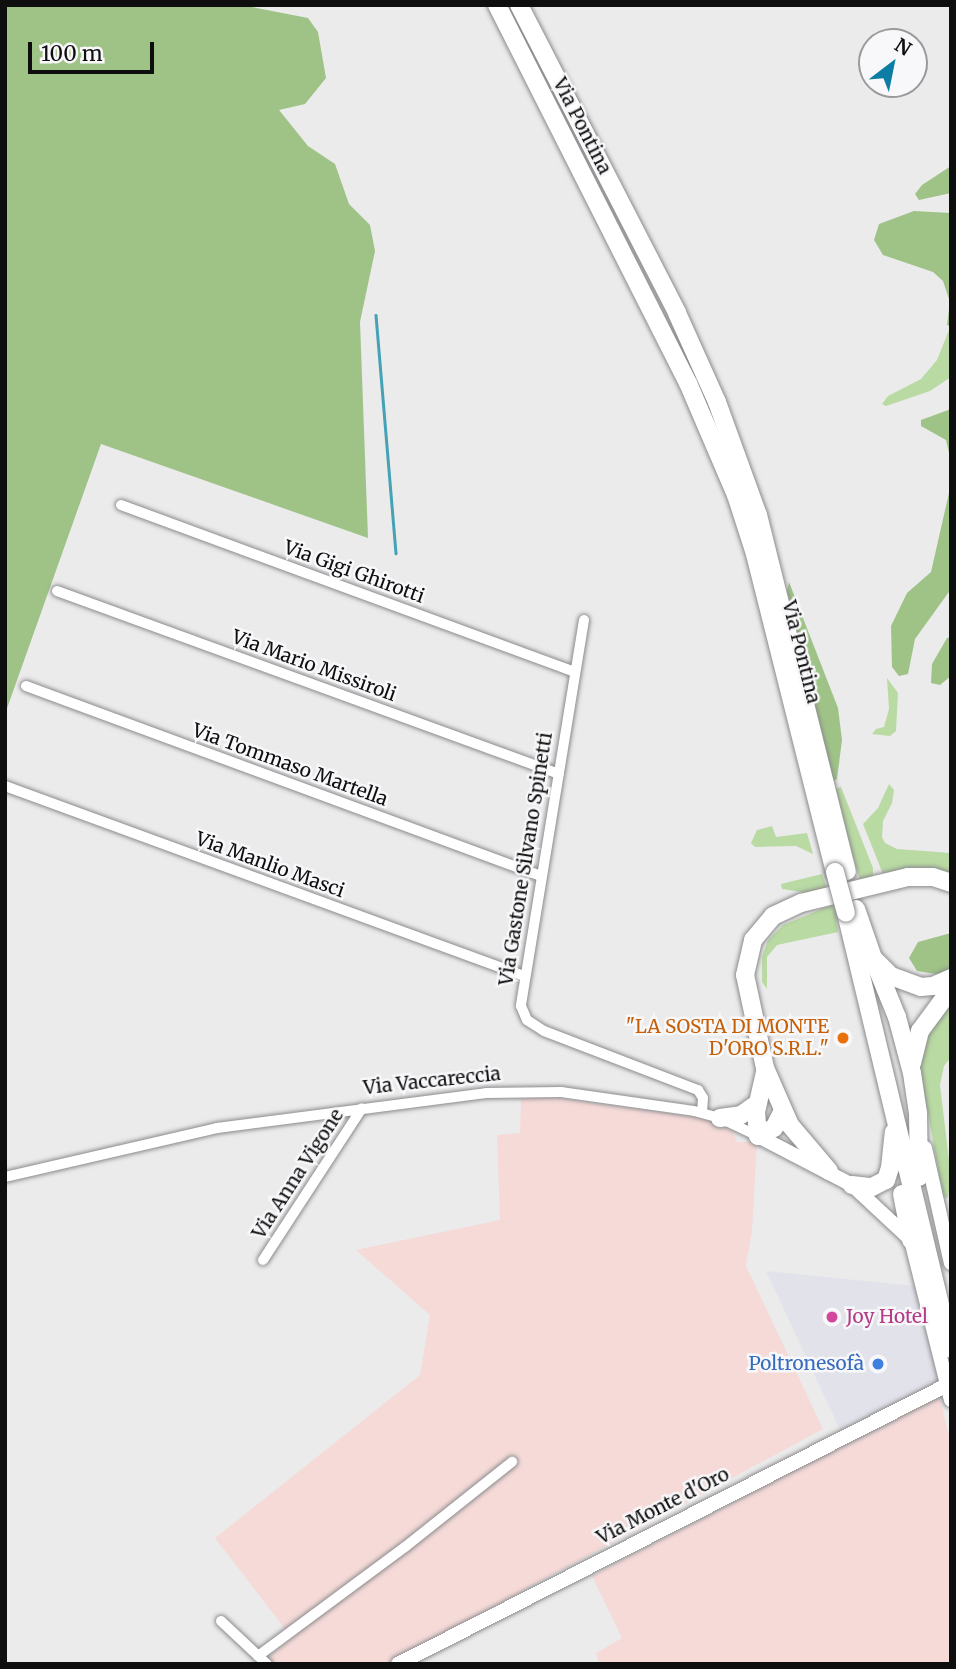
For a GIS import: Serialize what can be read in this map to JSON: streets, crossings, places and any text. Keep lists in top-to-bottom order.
{
  "streets": {
    "highway": ["Via Pontina"],
    "street": [
      "Via Gigi Ghirotti",
      "Via Mario Missiroli",
      "Via Tommaso Martella",
      "Via Gastone Silvano Spinetti",
      "Via Manlio Masci",
      "Via Vaccareccia",
      "Via Anna Vigone",
      "Via Monte d'Oro"
    ]
  },
  "crossings": [
    ["Via Gigi Ghirotti", "Via Gastone Silvano Spinetti"],
    ["Via Mario Missiroli", "Via Gastone Silvano Spinetti"],
    ["Via Tommaso Martella", "Via Gastone Silvano Spinetti"],
    ["Via Gastone Silvano Spinetti", "Via Manlio Masci"],
    ["Via Gastone Silvano Spinetti", "Via Vaccareccia"],
    ["Via Vaccareccia", "Via Anna Vigone"]
  ],
  "places": ["\"LA SOSTA DI MONTE D'ORO S.R.L.\"", "Joy Hotel", "Poltronesofà"],
  "scale_bar": "100 m",
  "north": "top right"
}
